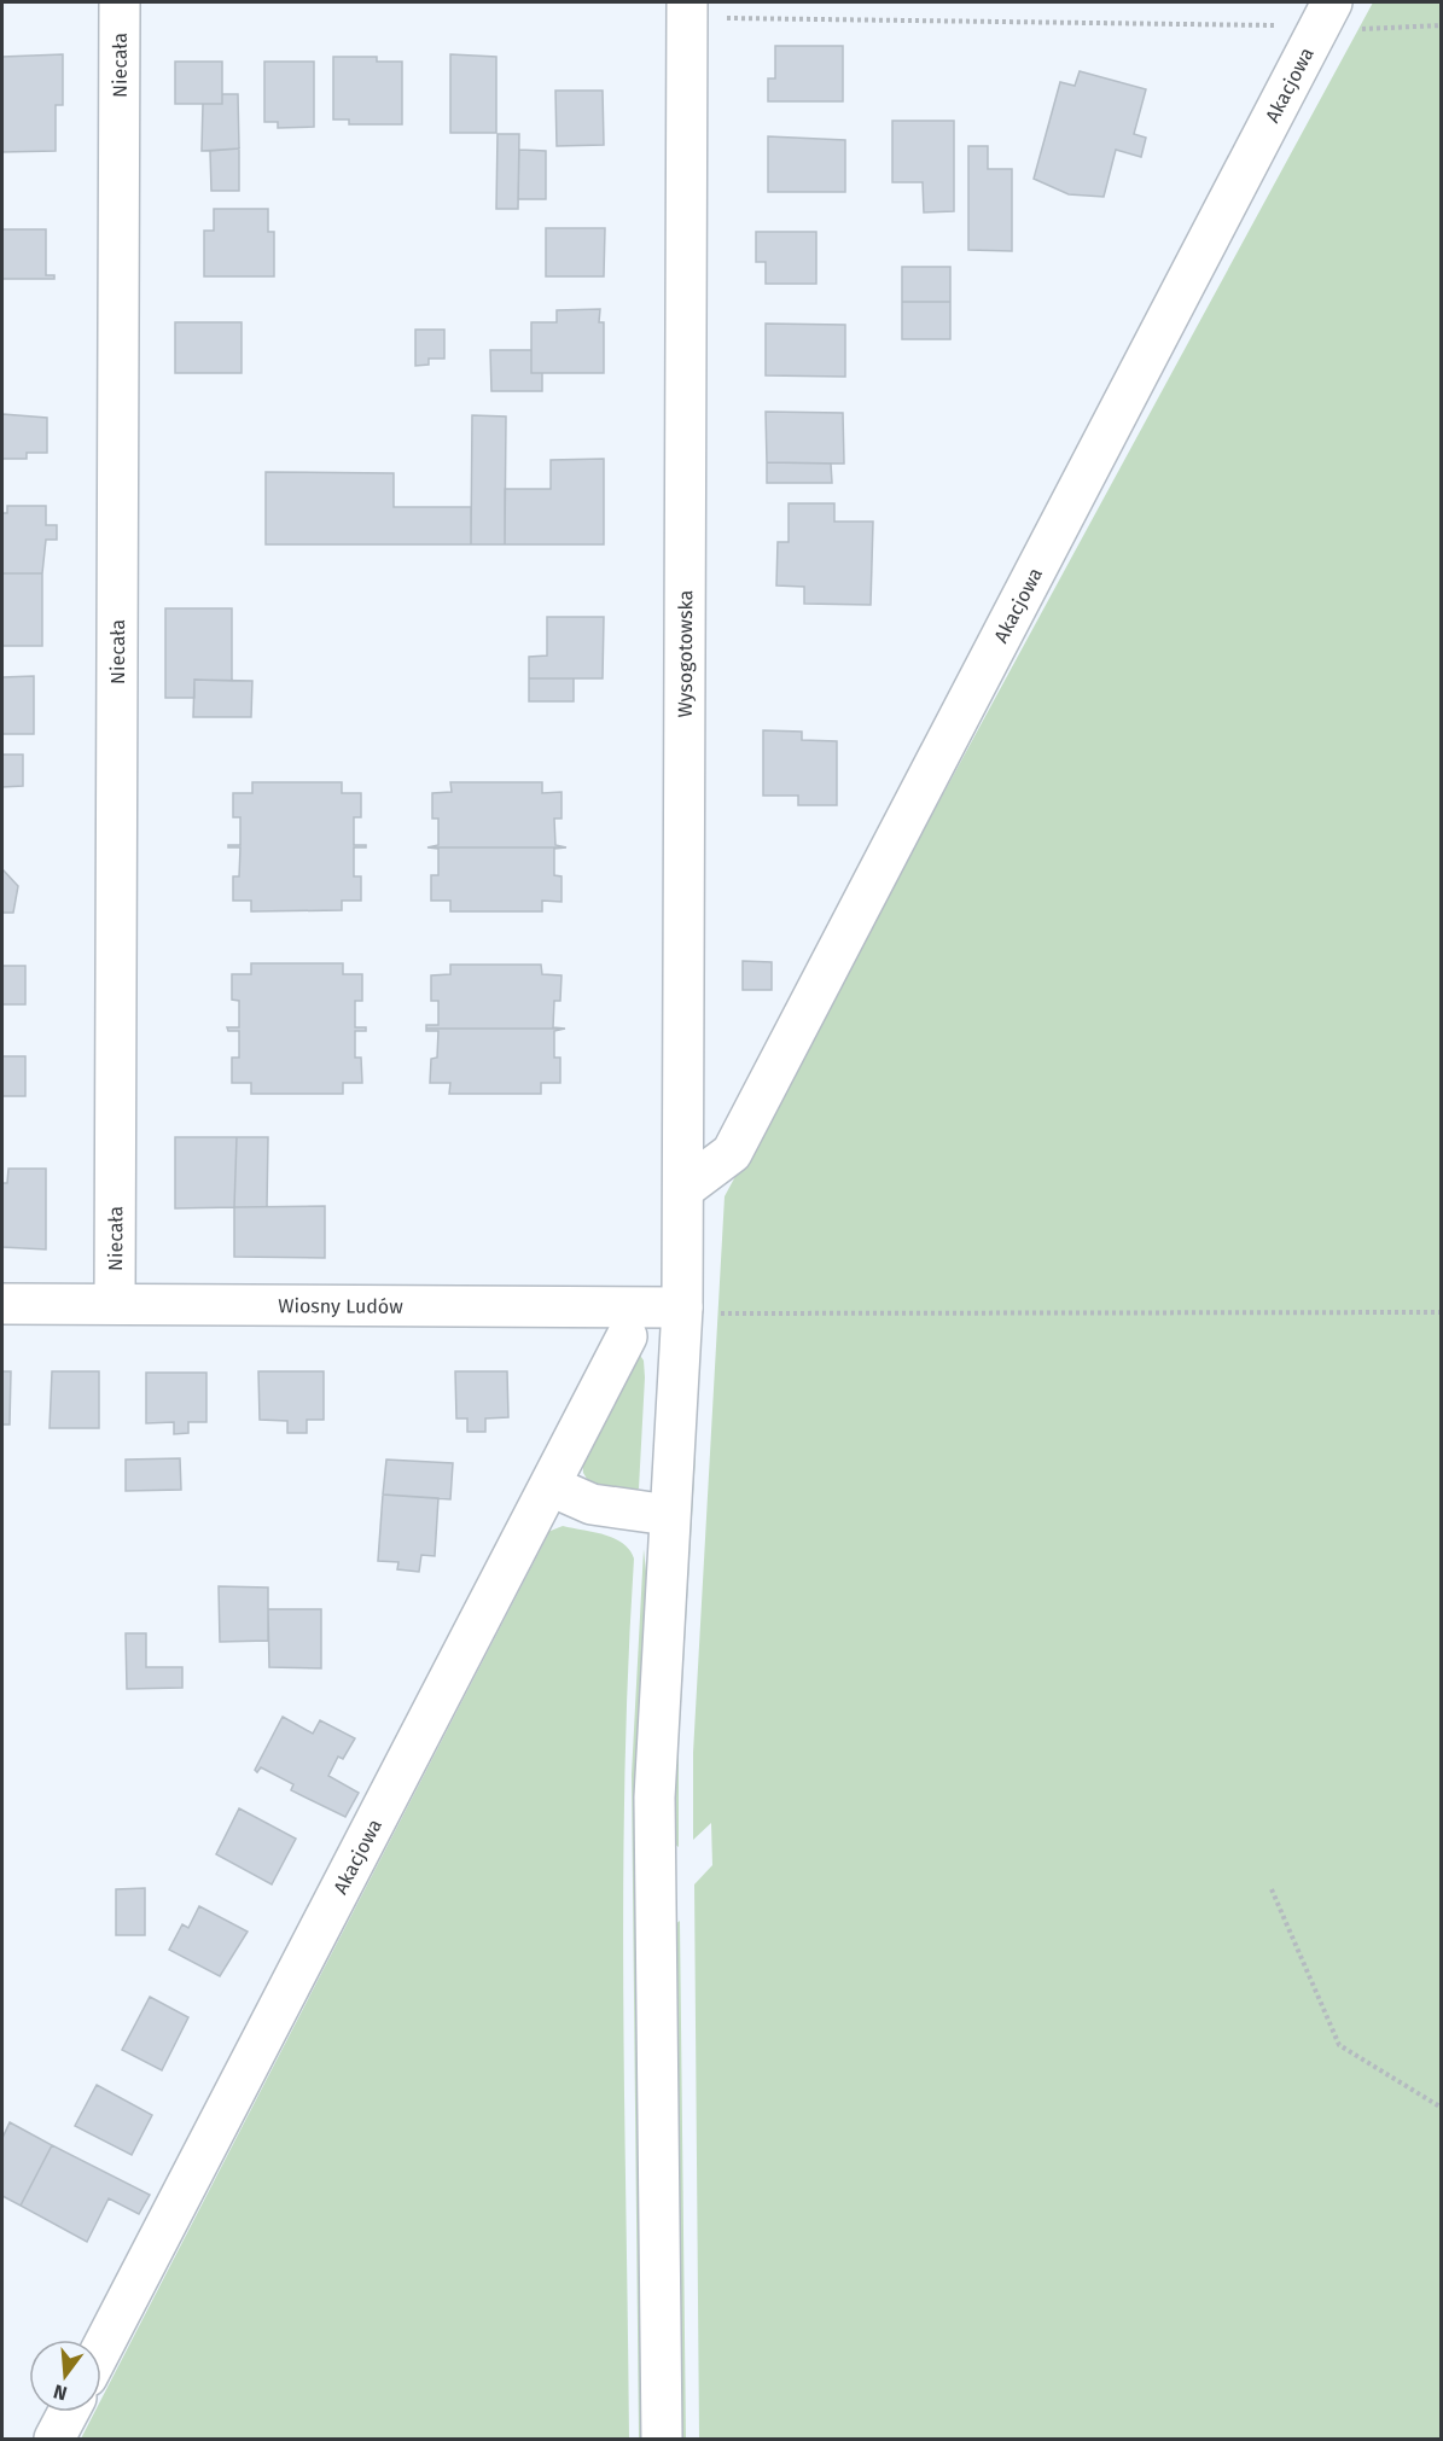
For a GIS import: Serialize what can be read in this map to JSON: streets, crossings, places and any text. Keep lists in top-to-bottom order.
{
  "streets": {
    "street": [
      "Niecała",
      "Akacjowa",
      "Wysogotowska",
      "Wiosny Ludów"
    ]
  },
  "crossings": [
    ["Niecała", "Wiosny Ludów"],
    ["Akacjowa", "Wysogotowska"],
    ["Wysogotowska", "Wiosny Ludów"]
  ],
  "north": "bottom"
}
